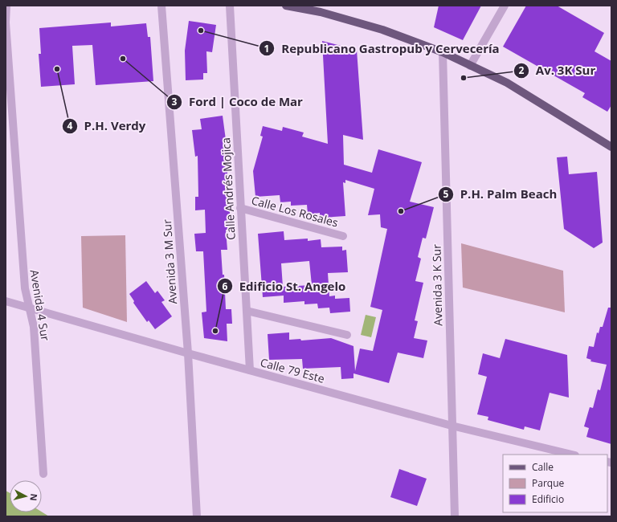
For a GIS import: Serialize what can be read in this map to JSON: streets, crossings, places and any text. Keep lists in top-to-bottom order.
{
  "streets": {
    "street": [
      "Calle Andrés Mojica",
      "Calle Los Rosales",
      "Avenida 3 M Sur",
      "Avenida 3 K Sur",
      "Avenida 4 Sur",
      "Calle 79 Este"
    ]
  },
  "crossings": [
    ["Calle Andrés Mojica", "Calle Los Rosales"],
    ["Calle Andrés Mojica", "Calle 79 Este"],
    ["Avenida 3 M Sur", "Calle 79 Este"],
    ["Avenida 3 K Sur", "Calle 79 Este"],
    ["Avenida 4 Sur", "Calle 79 Este"]
  ],
  "places": [
    "Republicano Gastropub y Cervecería",
    "Ford | Coco de Mar",
    "P.H. Verdy",
    "Av. 3K Sur",
    "P.H. Palm Beach",
    "Edificio St. Angelo"
  ],
  "legend": ["Calle", "Parque", "Edificio"],
  "north": "right"
}
